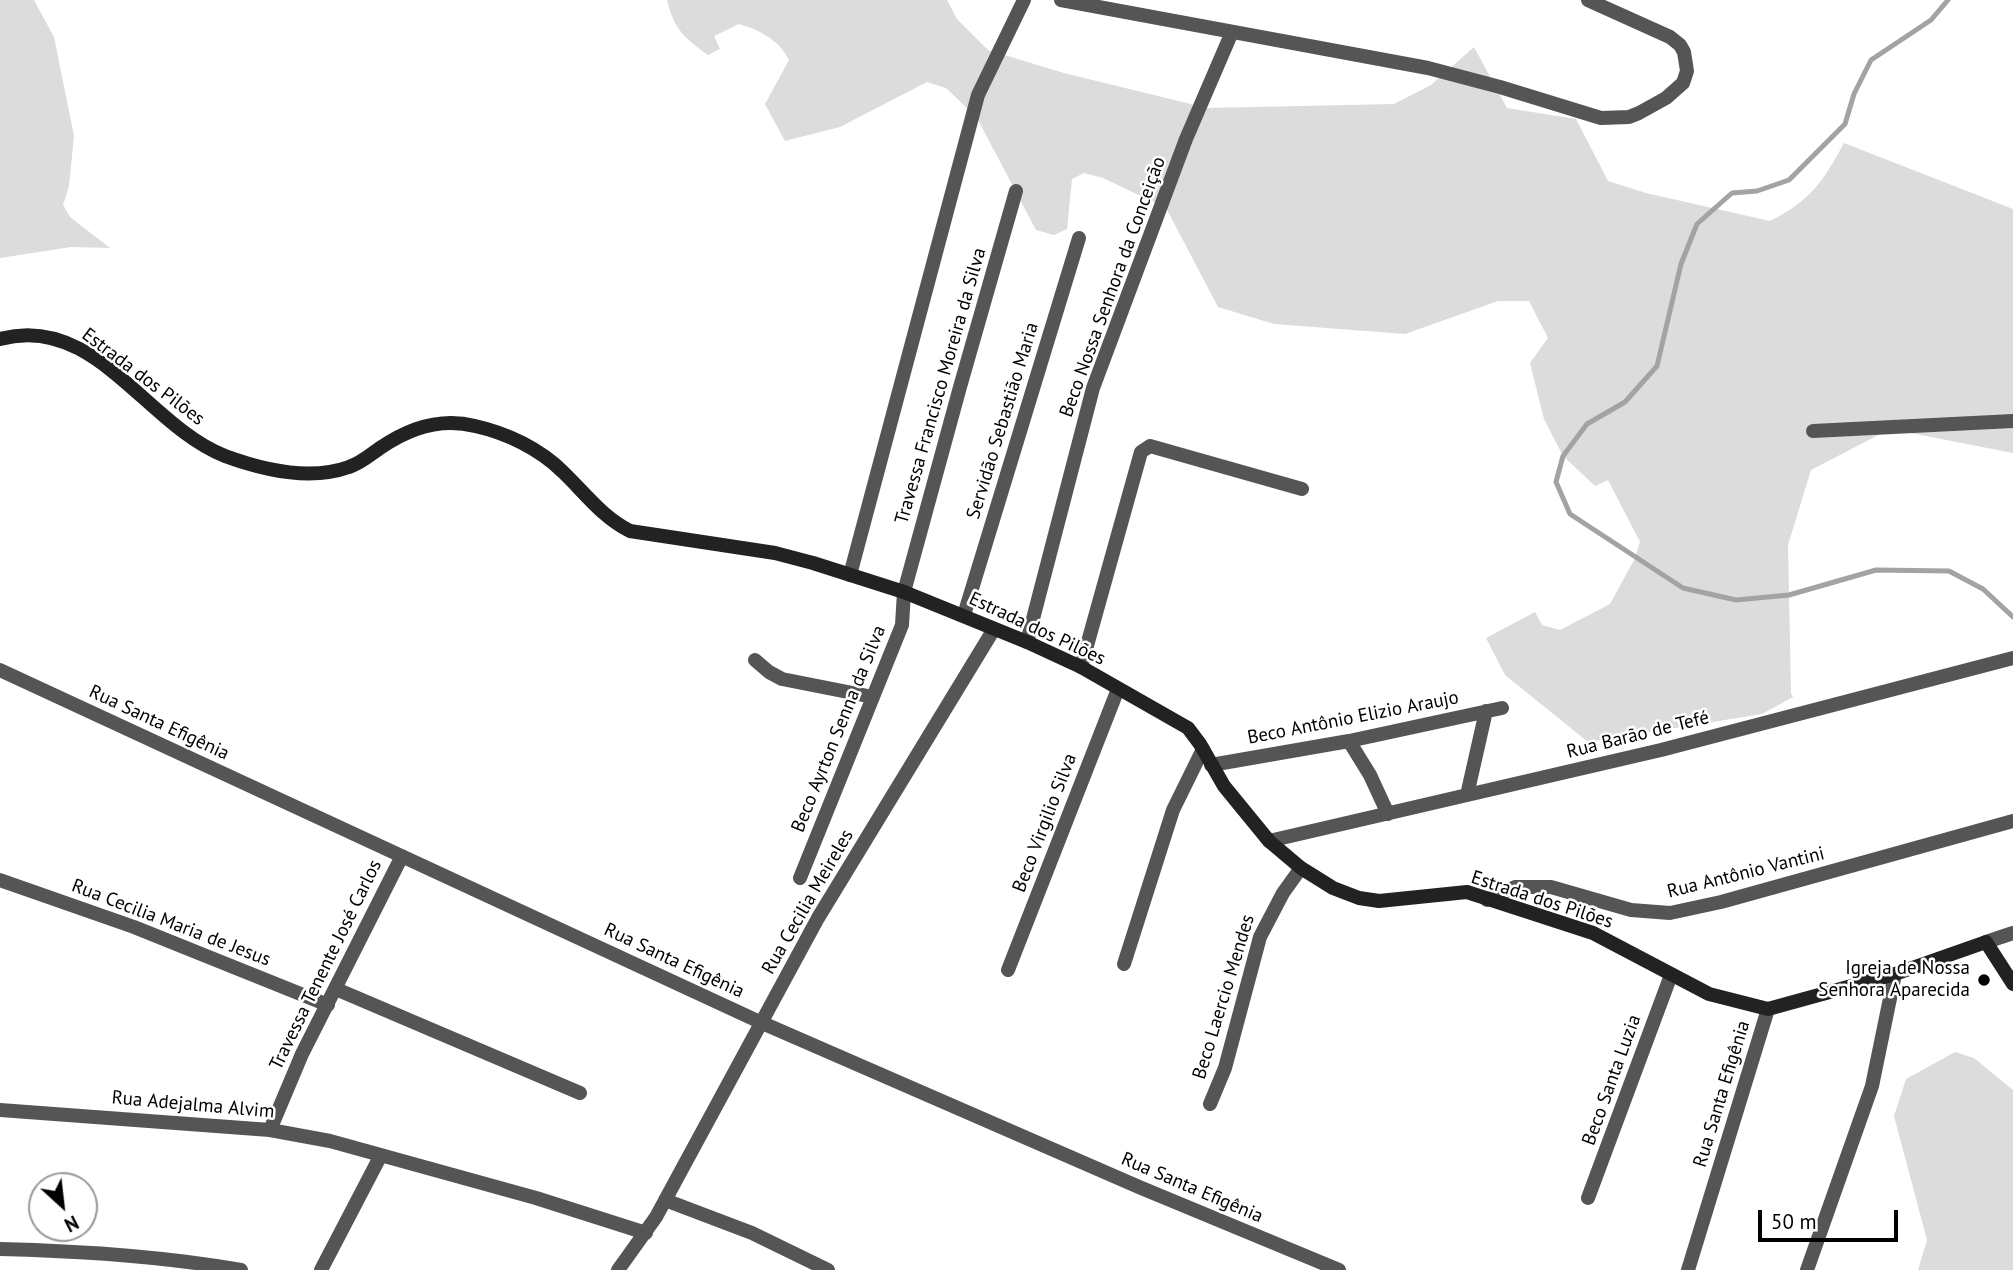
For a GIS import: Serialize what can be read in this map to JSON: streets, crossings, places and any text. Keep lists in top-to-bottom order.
{
  "streets": {
    "street": [
      "Beco Nossa Senhora da Conceição",
      "Estrada dos Pilões",
      "Travessa Francisco Moreira da Silva",
      "Servidão Sebastião Maria",
      "Beco Antônio Elizio Araujo",
      "Rua Santa Efigênia",
      "Beco Ayrton Senna da Silva",
      "Rua Barão de Tefé",
      "Beco Virgilio Silva",
      "Rua Antônio Vantini",
      "Rua Cecilia Meireles",
      "Rua Cecilia Maria de Jesus",
      "Travessa Tenente José Carlos",
      "Beco Laercio Mendes",
      "Beco Santa Luzia",
      "Rua Adejalma Alvim"
    ]
  },
  "crossings": [
    ["Beco Nossa Senhora da Conceição", "Estrada dos Pilões"],
    ["Estrada dos Pilões", "Travessa Francisco Moreira da Silva"],
    ["Estrada dos Pilões", "Servidão Sebastião Maria"],
    ["Estrada dos Pilões", "Beco Antônio Elizio Araujo"],
    ["Estrada dos Pilões", "Rua Santa Efigênia"],
    ["Estrada dos Pilões", "Beco Ayrton Senna da Silva"],
    ["Estrada dos Pilões", "Rua Barão de Tefé"],
    ["Estrada dos Pilões", "Beco Virgilio Silva"],
    ["Estrada dos Pilões", "Rua Antônio Vantini"],
    ["Estrada dos Pilões", "Rua Cecilia Meireles"],
    ["Estrada dos Pilões", "Beco Laercio Mendes"],
    ["Estrada dos Pilões", "Beco Santa Luzia"],
    ["Travessa Francisco Moreira da Silva", "Beco Ayrton Senna da Silva"],
    ["Rua Santa Efigênia", "Rua Cecilia Meireles"],
    ["Rua Santa Efigênia", "Travessa Tenente José Carlos"],
    ["Rua Cecilia Meireles", "Rua Adejalma Alvim"],
    ["Rua Cecilia Maria de Jesus", "Travessa Tenente José Carlos"],
    ["Travessa Tenente José Carlos", "Rua Adejalma Alvim"]
  ],
  "places": ["Igreja de Nossa Senhora Aparecida"],
  "scale_bar": "50 m",
  "north": "bottom right"
}
